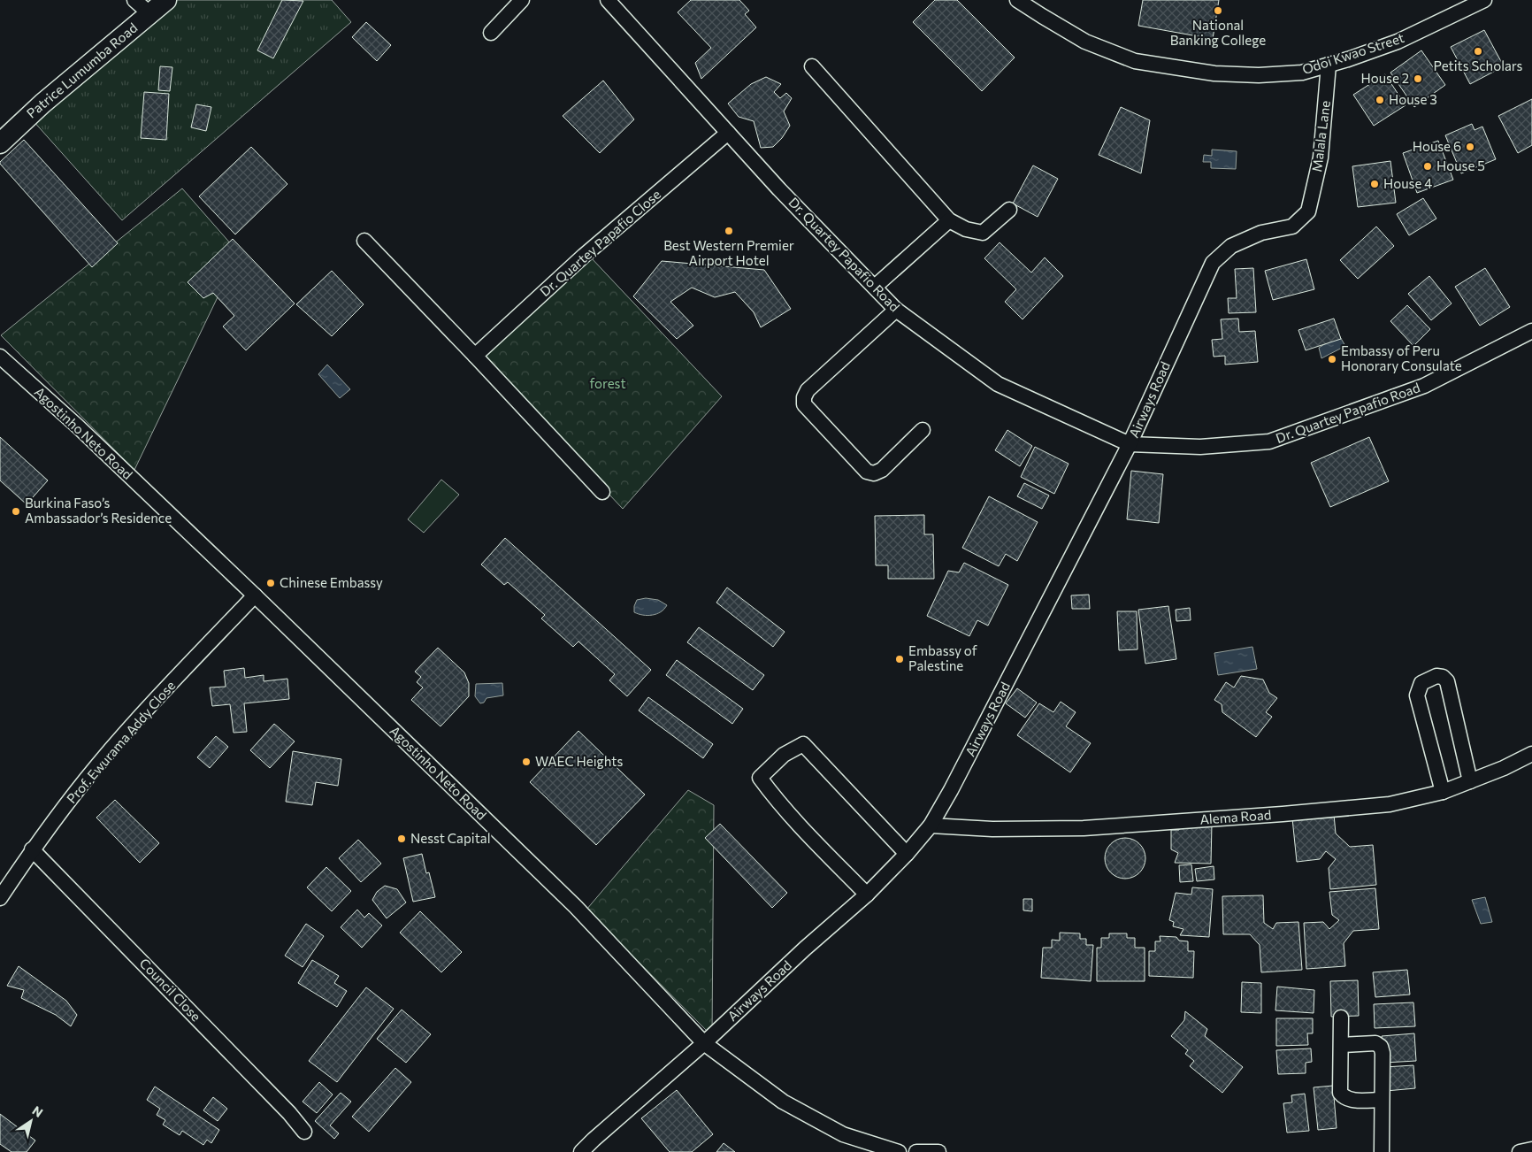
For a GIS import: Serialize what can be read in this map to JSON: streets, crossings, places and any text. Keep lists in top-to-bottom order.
{
  "streets": {
    "street": [
      "Odoi Kwao Street",
      "Patrice Lumumba Road",
      "Malala Lane",
      "Dr. Quartey Papafio Close",
      "Dr. Quartey Papafio Road",
      "Airways Road",
      "Agostinho Neto Road",
      "Prof. Ewurama Addy Close",
      "Alema Road",
      "Council Close"
    ]
  },
  "crossings": [
    ["Odoi Kwao Street", "Malala Lane"],
    ["Malala Lane", "Airways Road"],
    ["Dr. Quartey Papafio Close", "Dr. Quartey Papafio Road"],
    ["Dr. Quartey Papafio Road", "Airways Road"],
    ["Airways Road", "Agostinho Neto Road"],
    ["Airways Road", "Alema Road"],
    ["Agostinho Neto Road", "Prof. Ewurama Addy Close"],
    ["Prof. Ewurama Addy Close", "Council Close"]
  ],
  "parks": ["forest"],
  "places": [
    "National Banking College",
    "Petits Scholars",
    "House 2",
    "House 3",
    "House 6",
    "House 5",
    "House 4",
    "Best Western Premier Airport Hotel",
    "Embassy of Peru Honorary Consulate",
    "Burkina Faso’s Ambassador’s Residence",
    "Chinese Embassy",
    "Embassy of Palestine",
    "WAEC Heights",
    "Nesst Capital"
  ],
  "north": "top right"
}
